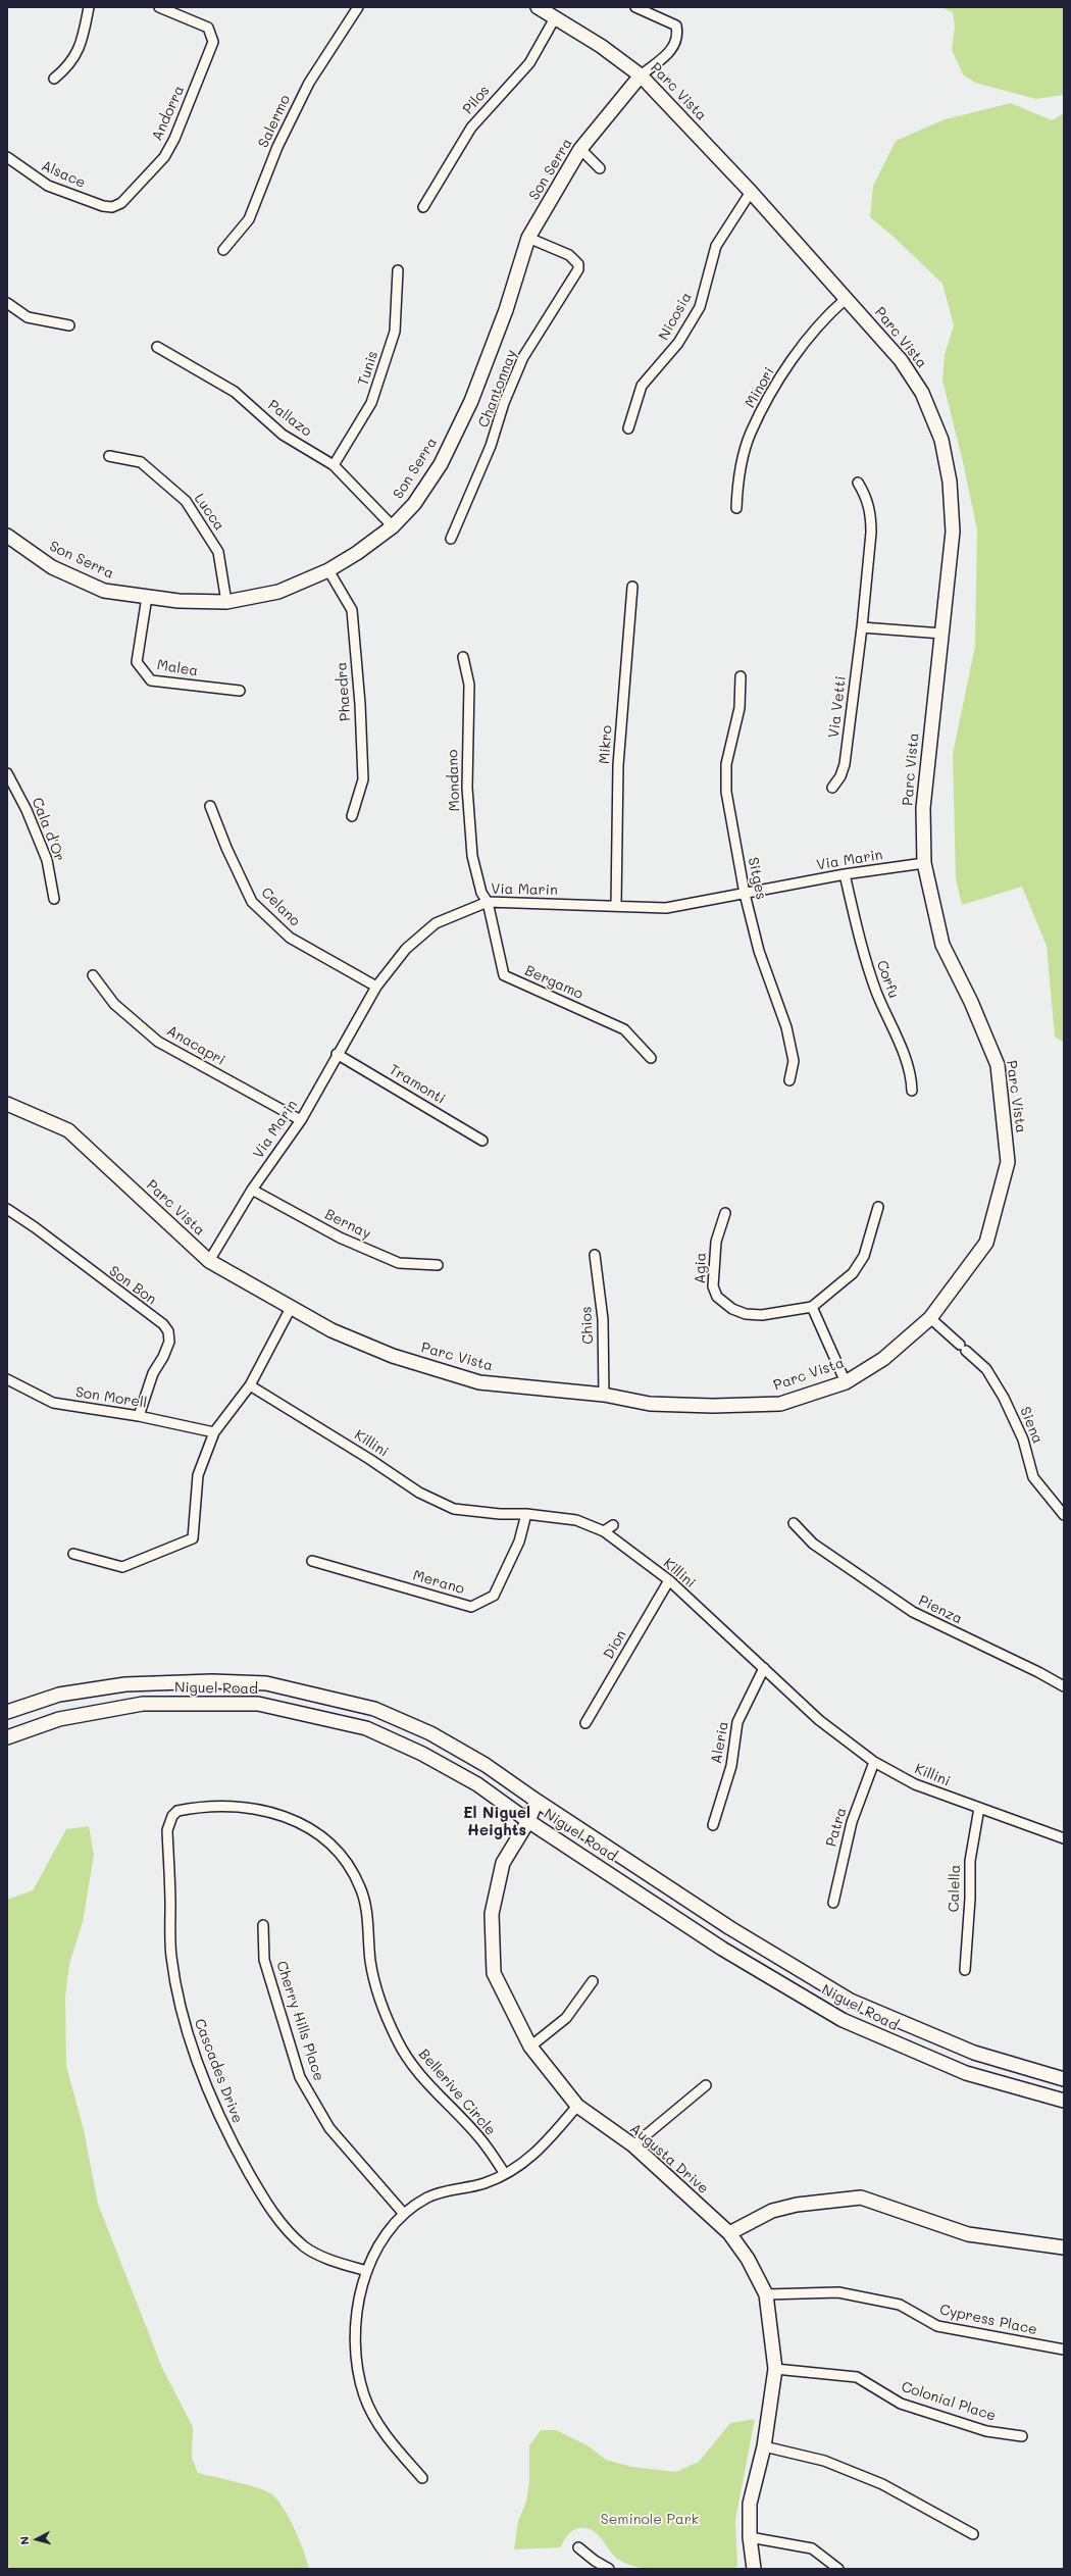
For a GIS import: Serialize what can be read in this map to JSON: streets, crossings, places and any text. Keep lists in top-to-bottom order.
{
  "streets": {
    "street": [
      "Parc Vista",
      "Pilos",
      "Andorra",
      "Salermo",
      "Son Serra",
      "Alsace",
      "Nicosia",
      "Tunis",
      "Minori",
      "Chantonnay",
      "Pallazo",
      "Lucca",
      "Malea",
      "Phaedra",
      "Via Vetti",
      "Mikro",
      "Mondano",
      "Cala d'Or",
      "Via Marin",
      "Sitges",
      "Celano",
      "Corfu",
      "Bergamo",
      "Anacapri",
      "Tramonti",
      "Bernay",
      "Agia",
      "Son Bon",
      "Chios",
      "Son Morell",
      "Siena",
      "Killini",
      "Merano",
      "Pienza",
      "Dion",
      "Niguel Road",
      "Aleria",
      "Patra",
      "Calella",
      "Cherry Hills Place",
      "Cascades Drive",
      "Bellerive Circle",
      "Augusta Drive",
      "Cypress Place",
      "Colonial Place"
    ]
  },
  "crossings": [
    ["Parc Vista", "Pilos"],
    ["Parc Vista", "Son Serra"],
    ["Parc Vista", "Nicosia"],
    ["Parc Vista", "Minori"],
    ["Parc Vista", "Via Marin"],
    ["Parc Vista", "Chios"],
    ["Parc Vista", "Siena"],
    ["Andorra", "Alsace"],
    ["Son Serra", "Chantonnay"],
    ["Son Serra", "Pallazo"],
    ["Son Serra", "Lucca"],
    ["Son Serra", "Malea"],
    ["Son Serra", "Phaedra"],
    ["Tunis", "Pallazo"],
    ["Mikro", "Via Marin"],
    ["Mondano", "Via Marin"],
    ["Mondano", "Bergamo"],
    ["Via Marin", "Sitges"],
    ["Via Marin", "Celano"],
    ["Via Marin", "Corfu"],
    ["Via Marin", "Bergamo"],
    ["Via Marin", "Anacapri"],
    ["Via Marin", "Tramonti"],
    ["Via Marin", "Bernay"],
    ["Son Bon", "Son Morell"],
    ["Killini", "Merano"],
    ["Killini", "Dion"],
    ["Killini", "Aleria"],
    ["Killini", "Patra"],
    ["Killini", "Calella"],
    ["Niguel Road", "Augusta Drive"],
    ["Cascades Drive", "Bellerive Circle"],
    ["Augusta Drive", "Cypress Place"],
    ["Augusta Drive", "Colonial Place"]
  ],
  "districts": ["El Niguel Heights"],
  "parks": ["Seminole Park"],
  "north": "left"
}
